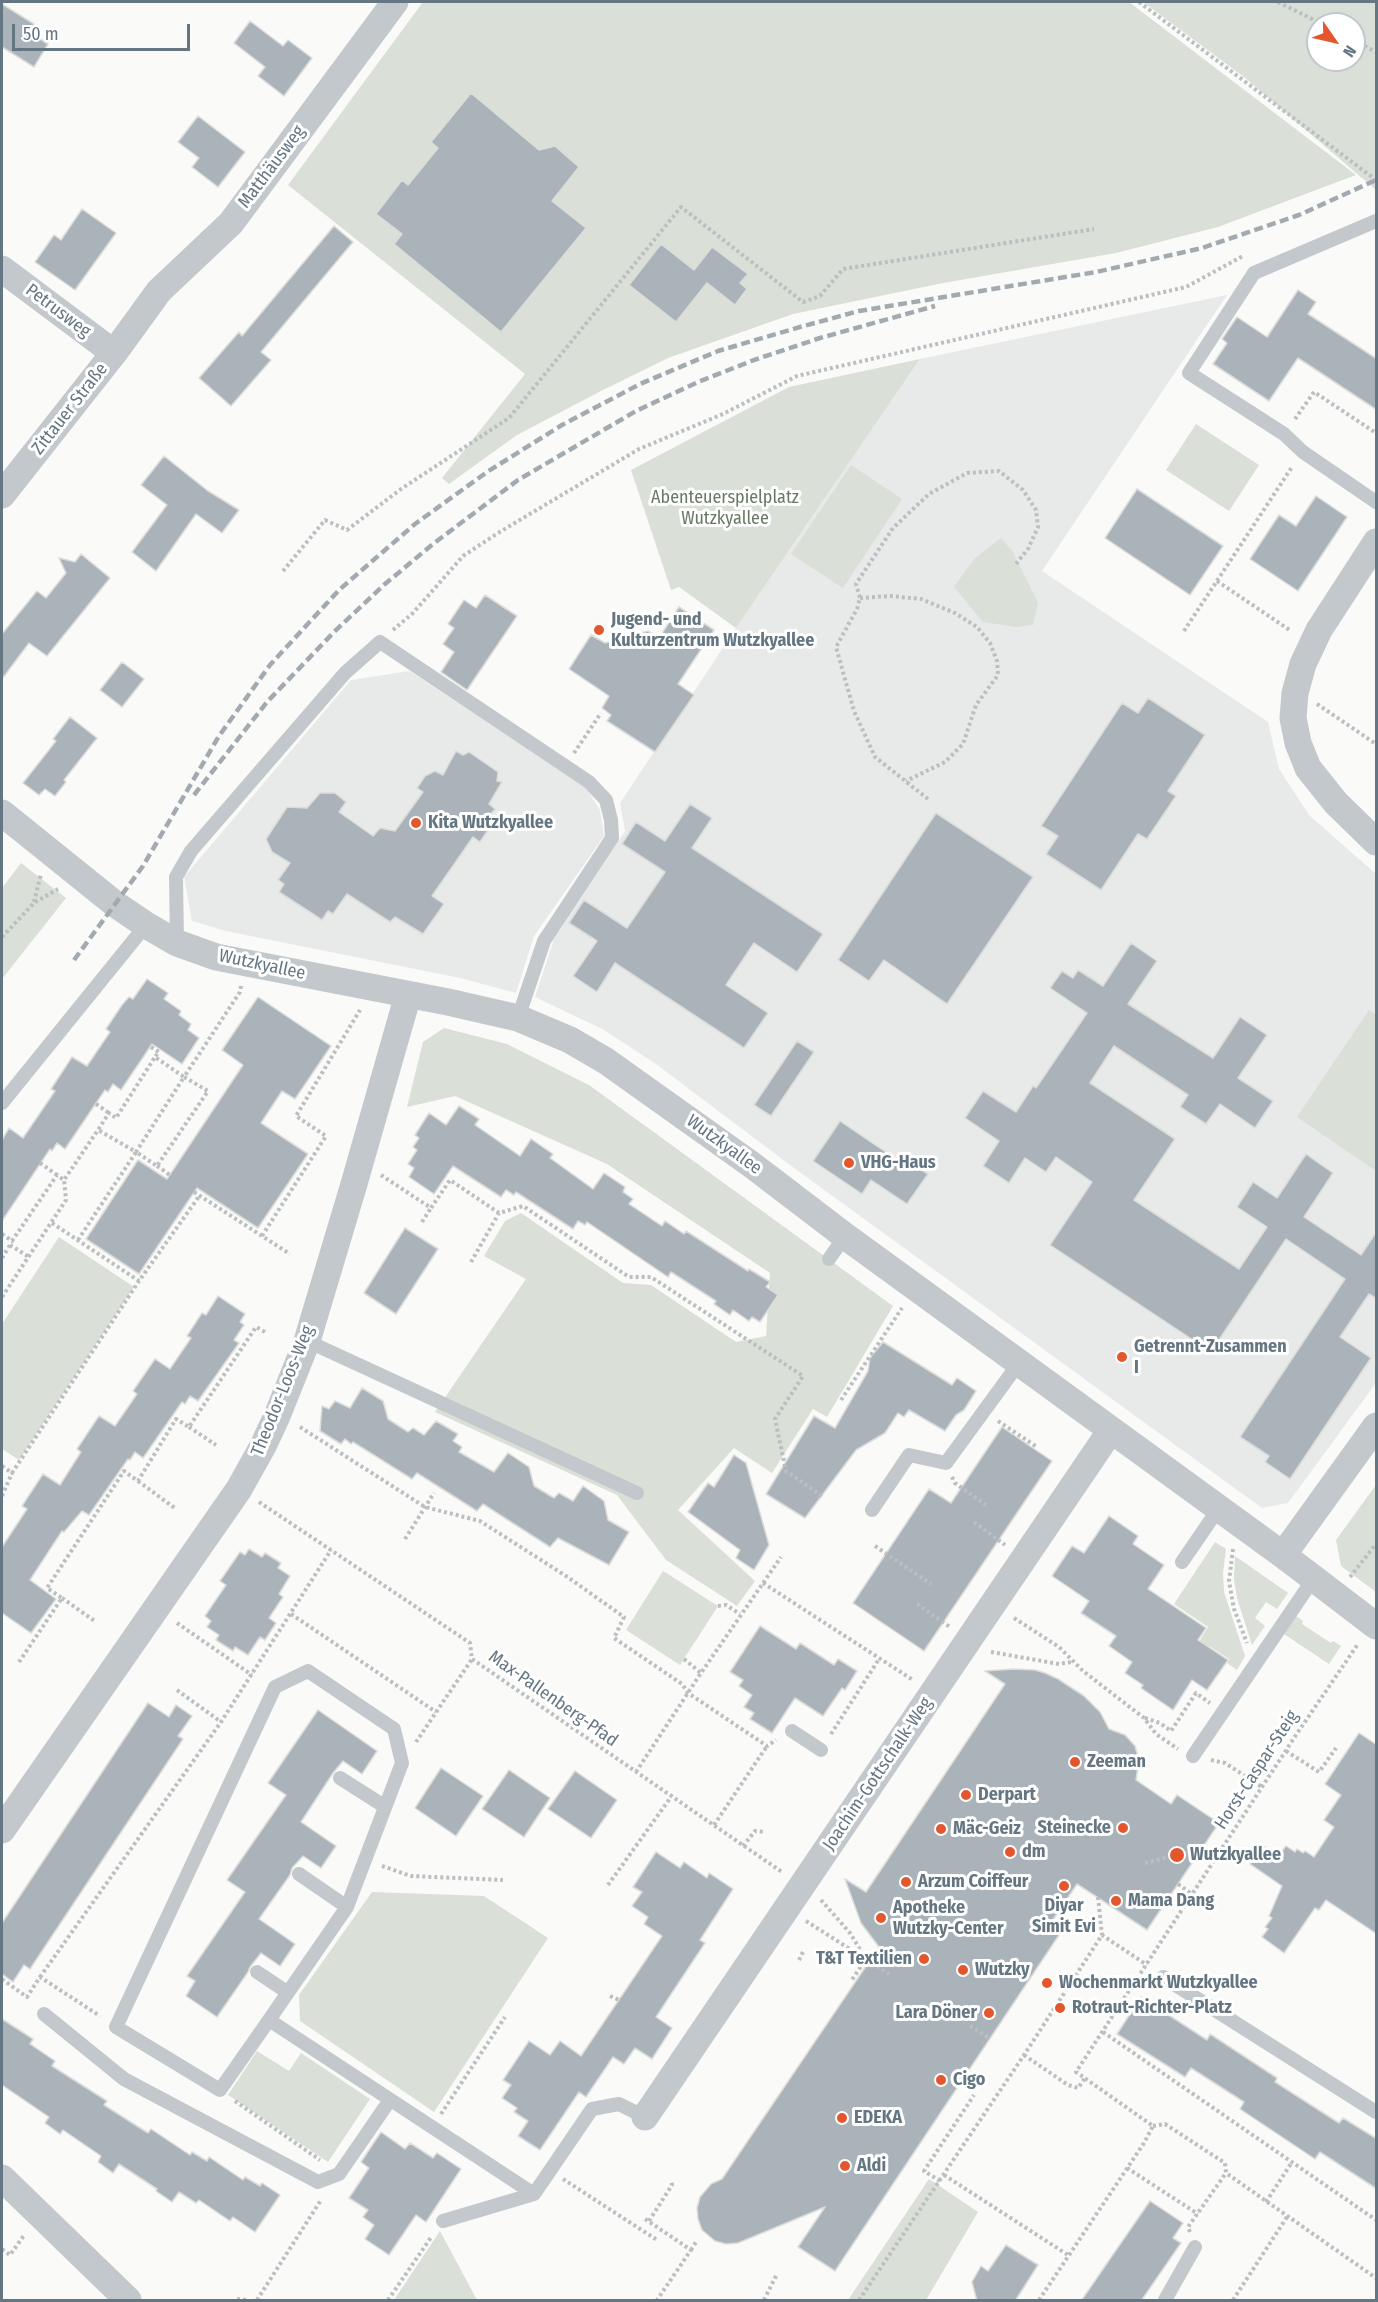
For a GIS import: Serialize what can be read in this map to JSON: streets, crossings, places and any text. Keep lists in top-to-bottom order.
{
  "streets": {
    "street": [
      "Matthäusweg",
      "Petrusweg",
      "Zittauer Straße",
      "Wutzkyallee",
      "Theodor-Loos-Weg",
      "Joachim-Gottschalk-Weg"
    ],
    "path": ["Max-Pallenberg-Pfad", "Horst-Caspar-Steig"]
  },
  "crossings": [
    ["Matthäusweg", "Zittauer Straße"],
    ["Petrusweg", "Zittauer Straße"],
    ["Wutzkyallee", "Theodor-Loos-Weg"],
    ["Wutzkyallee", "Horst-Caspar-Steig"],
    ["Wutzkyallee", "Joachim-Gottschalk-Weg"]
  ],
  "parks": ["Abenteuerspielplatz Wutzkyallee"],
  "places": [
    "Jugend- und Kulturzentrum Wutzkyallee",
    "Kita Wutzkyallee",
    "VHG-Haus",
    "Getrennt-Zusammen I",
    "Zeeman",
    "Derpart",
    "Steinecke",
    "Mäc-Geiz",
    "dm",
    "Wutzkyallee",
    "Arzum Coiffeur",
    "Diyar Simit Evi",
    "Mama Dang",
    "Apotheke Wutzky-Center",
    "T&T Textilien",
    "Wutzky",
    "Wochenmarkt Wutzkyallee",
    "Rotraut-Richter-Platz",
    "Lara Döner",
    "Cigo",
    "EDEKA",
    "Aldi"
  ],
  "scale_bar": "50 m",
  "north": "bottom right"
}
